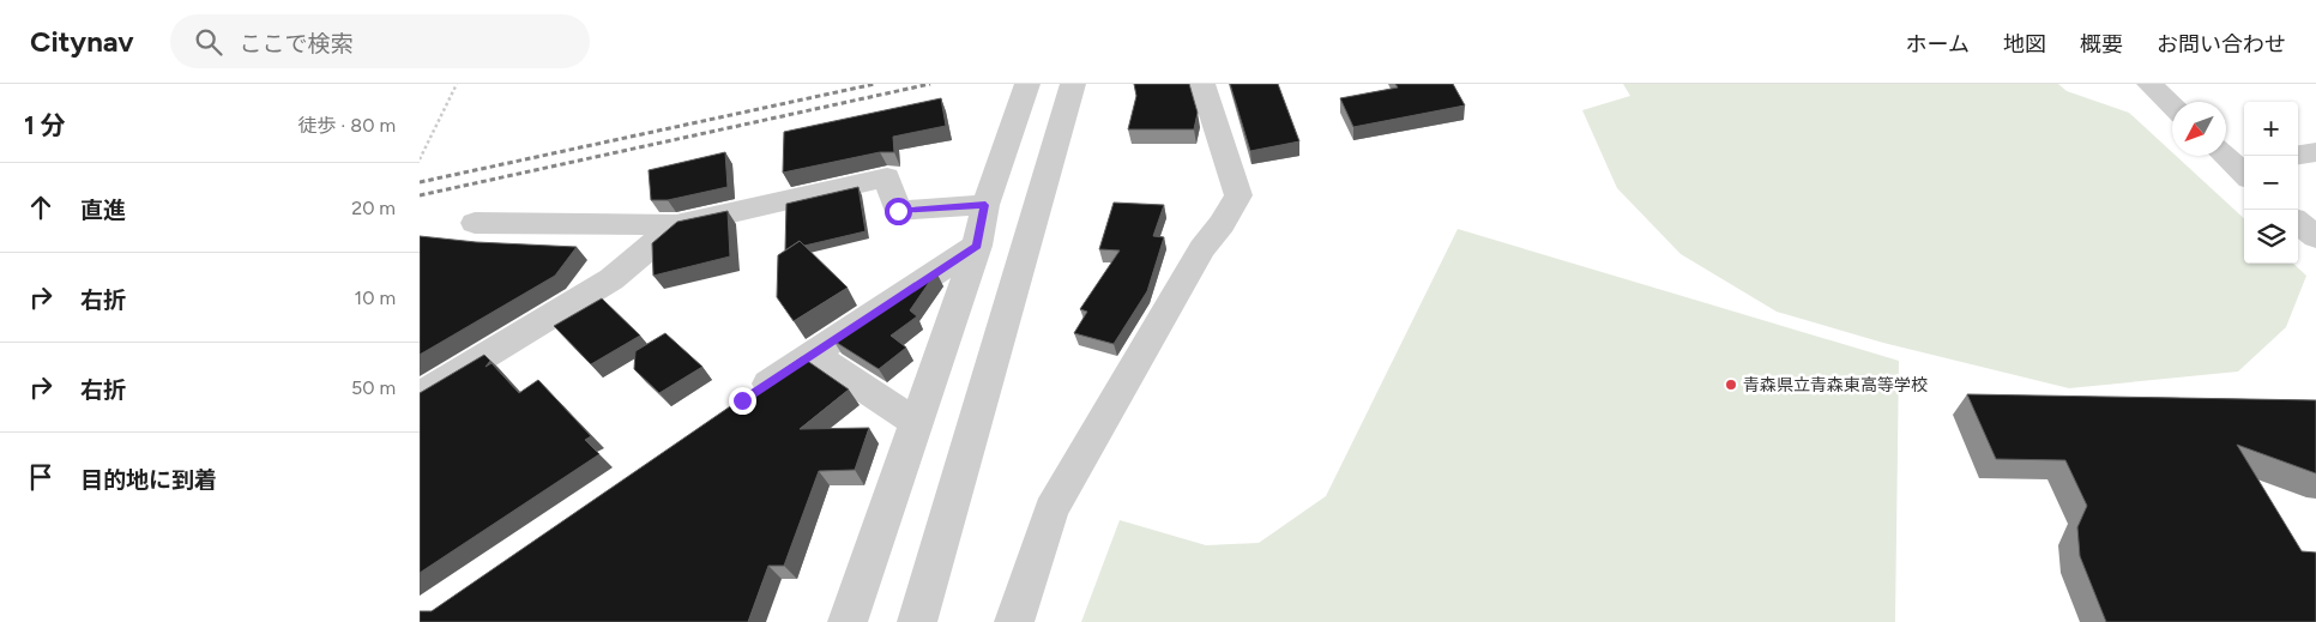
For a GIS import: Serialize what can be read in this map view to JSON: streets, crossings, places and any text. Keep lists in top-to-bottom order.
{
  "places": ["青森県立青森東高等学校"],
  "north": "bottom left",
  "page": {
    "header": "Citynav",
    "search": "ここで検索",
    "nav": [
      "ホーム",
      "地図",
      "概要",
      "お問い合わせ"
    ],
    "heading": ["1 分", "徒歩 · 80 m"],
    "map_buttons": ["+", "−"],
    "list": [
      ["直進", "20 m"],
      ["右折", "10 m"],
      ["右折", "50 m"],
      "目的地に到着"
    ]
  }
}
